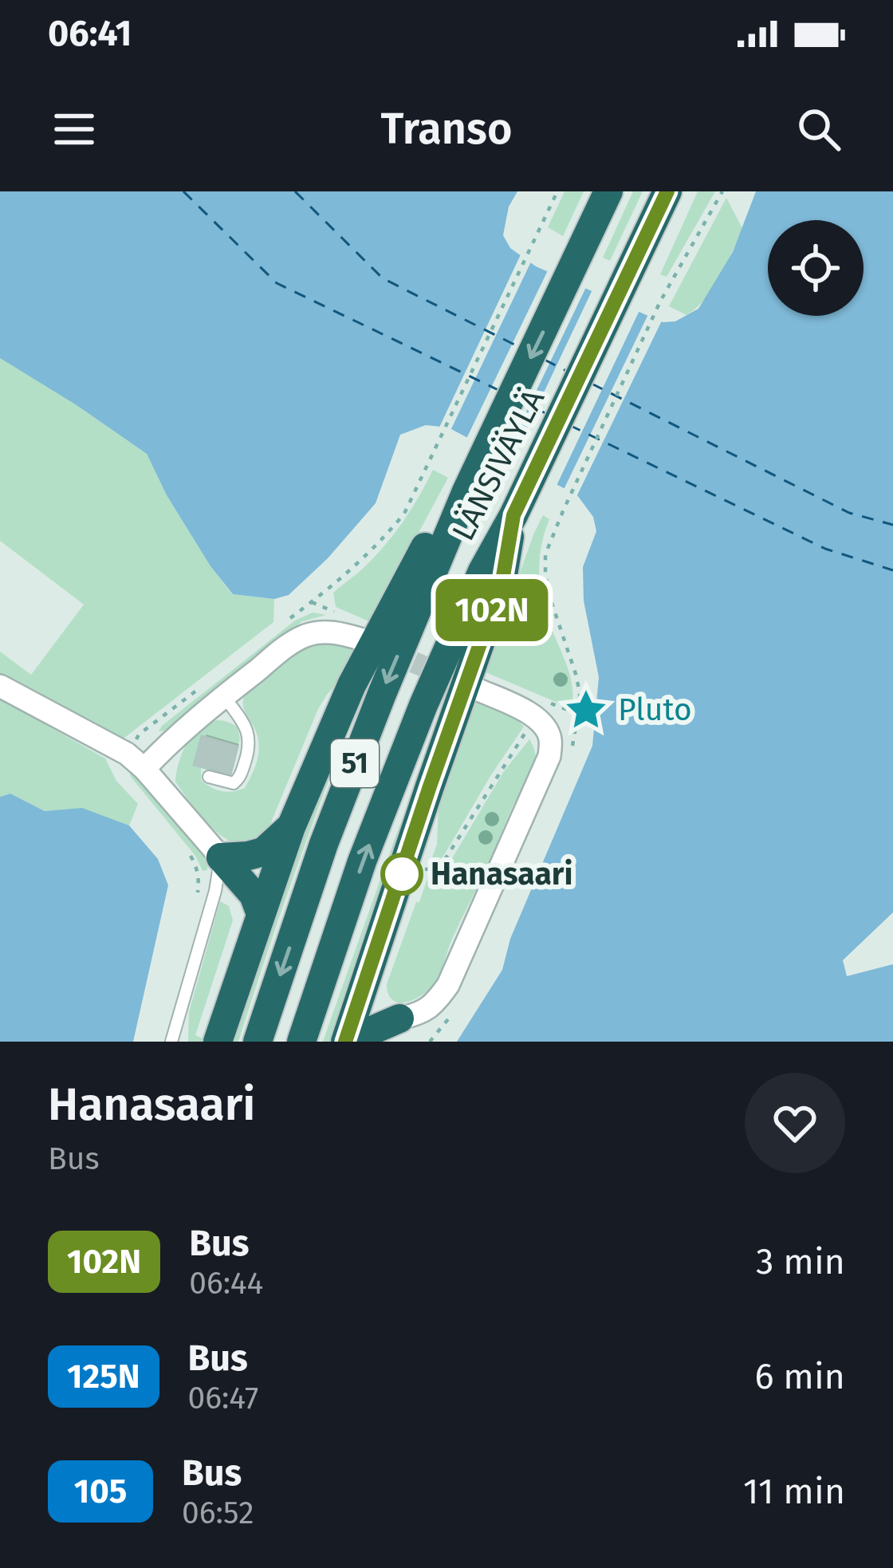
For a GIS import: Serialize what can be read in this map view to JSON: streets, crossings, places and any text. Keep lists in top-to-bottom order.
{
  "streets": {
    "highway": ["LÄNSIVÄYLÄ", "51"]
  },
  "places": {
    "place": ["Pluto"],
    "other": ["Hanasaari"]
  },
  "lines": ["bus line 102N"],
  "page": {
    "status": "06:41",
    "header": "Transo",
    "on_map": "102N",
    "heading": ["Hanasaari", "Bus"],
    "list": [
      {
        "mark": "102N",
        "name": "Bus",
        "note": "06:44",
        "value": "3 min"
      },
      {
        "mark": "125N",
        "name": "Bus",
        "note": "06:47",
        "value": "6 min"
      },
      {
        "mark": "105",
        "name": "Bus",
        "note": "06:52",
        "value": "11 min"
      }
    ]
  }
}
